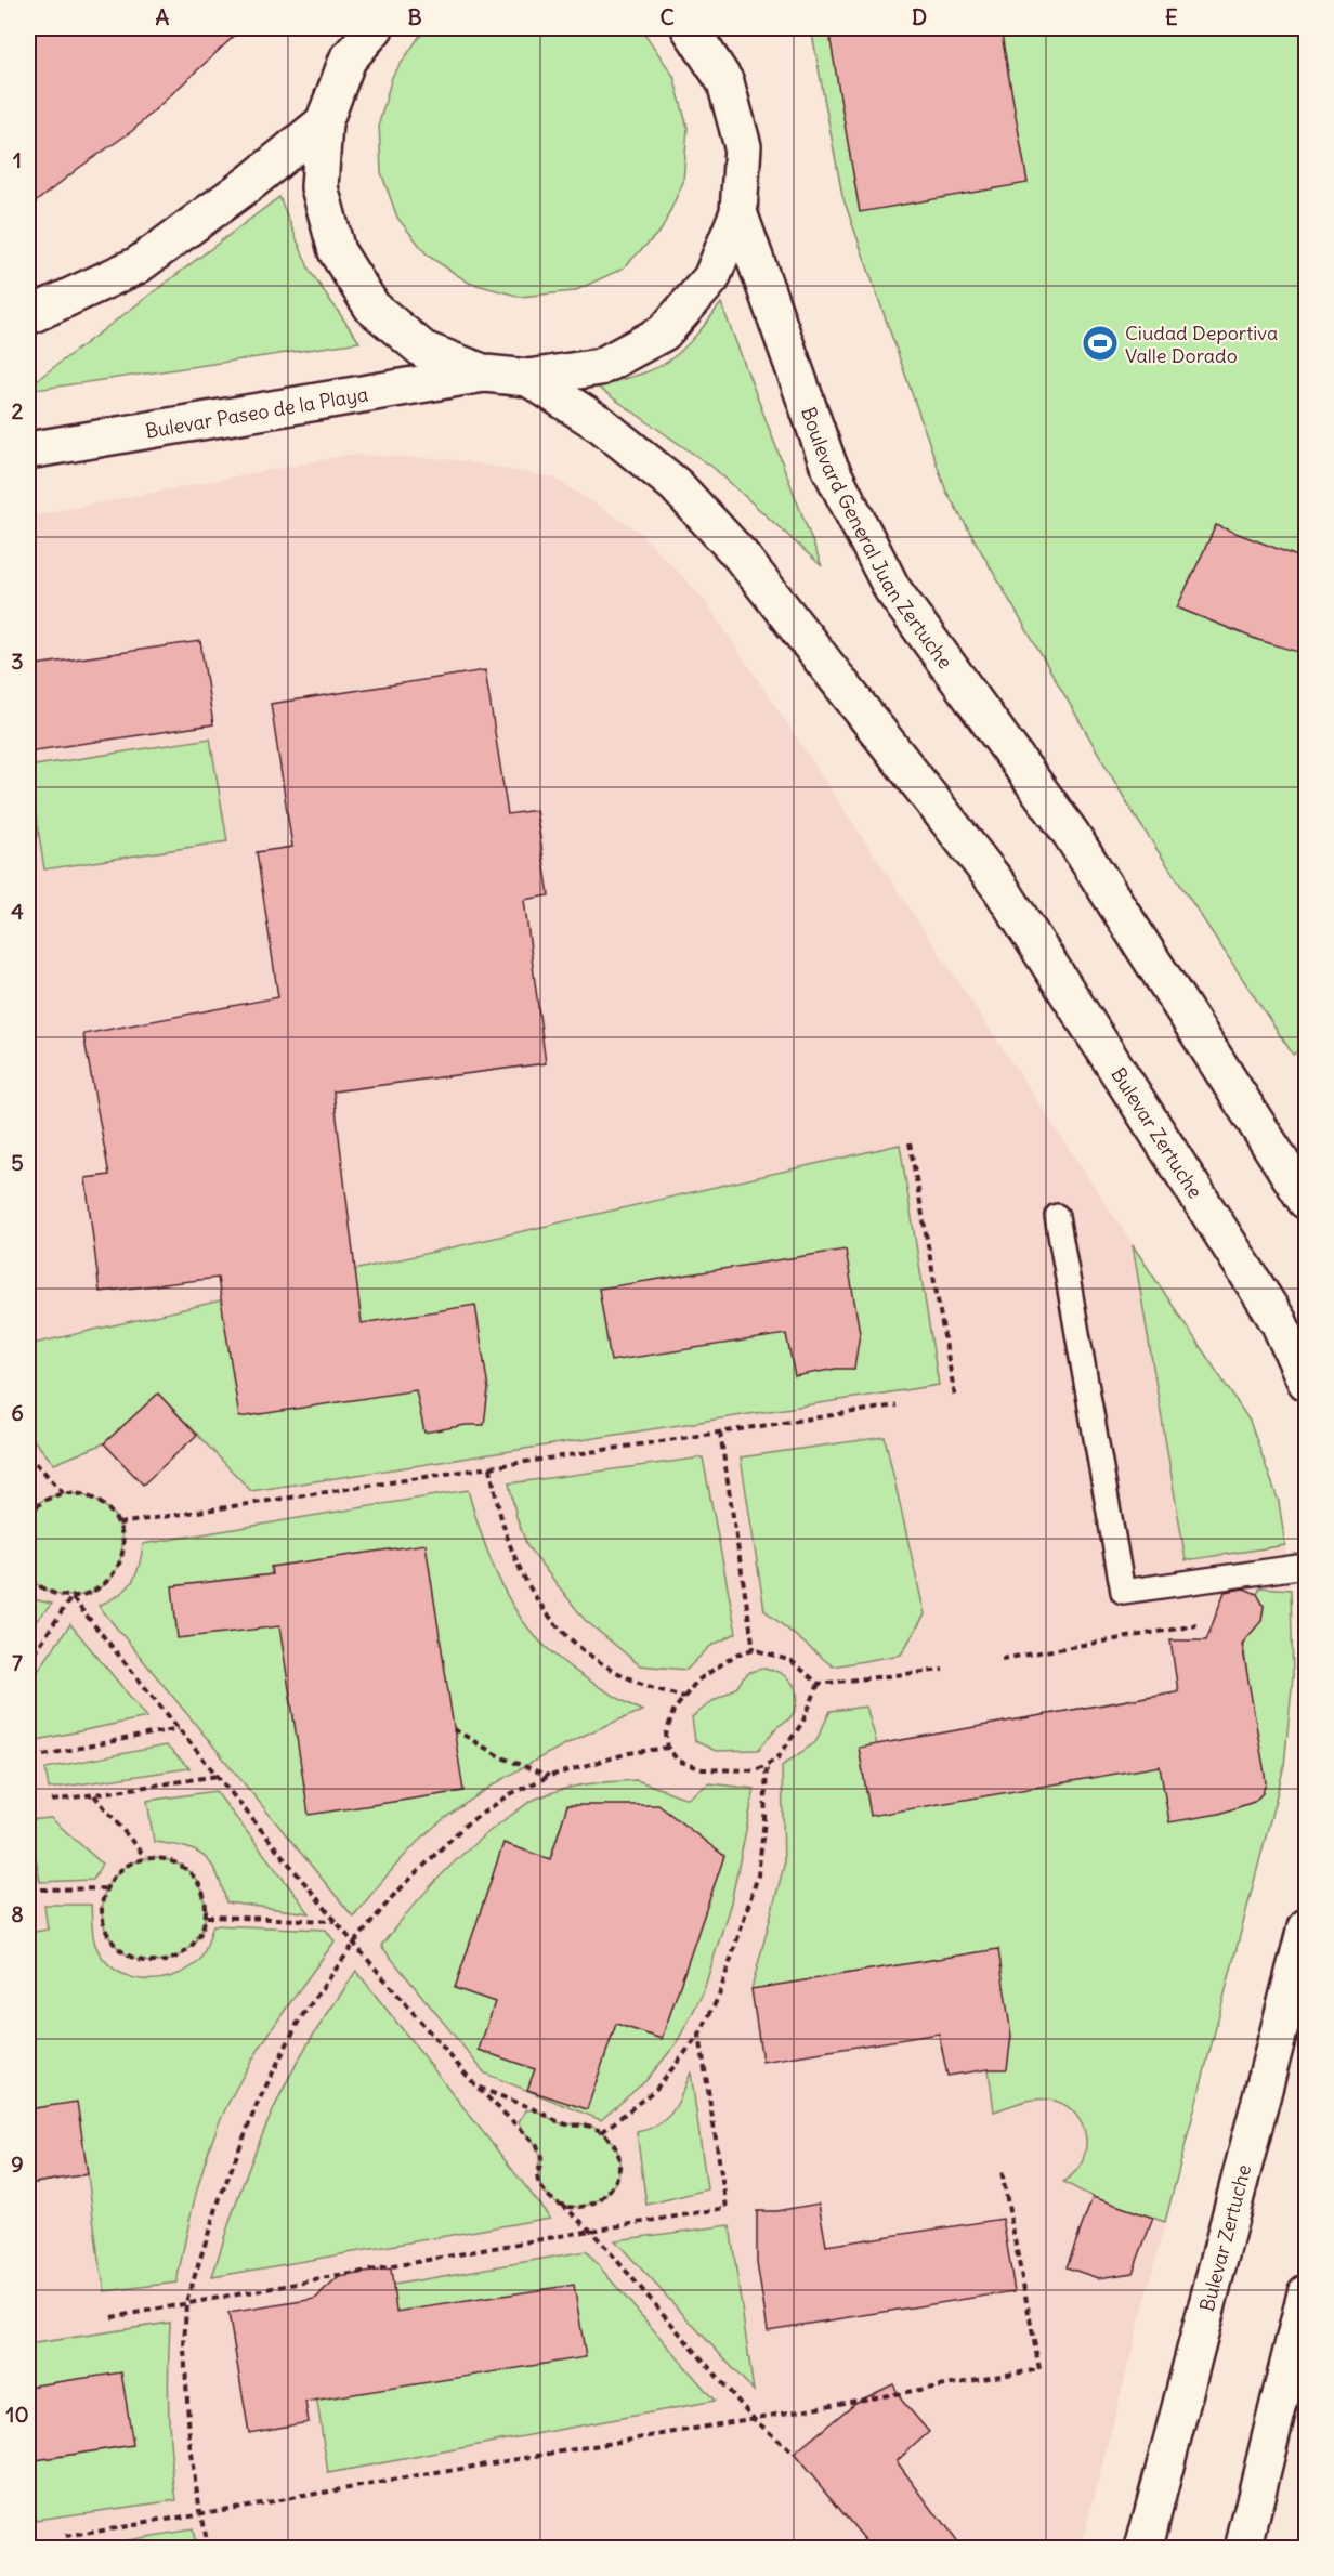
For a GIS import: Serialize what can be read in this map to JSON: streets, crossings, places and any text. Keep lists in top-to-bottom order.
{
  "streets": {
    "main road": ["Bulevar Paseo de la Playa", "Boulevard General Juan Zertuche", "Bulevar Zertuche"]
  },
  "places": {
    "sports": ["Ciudad Deportiva Valle Dorado"]
  },
  "grid": {
    "columns": [
      "A",
      "B",
      "C",
      "D",
      "E"
    ],
    "rows": [
      "1",
      "2",
      "3",
      "4",
      "5",
      "6",
      "7",
      "8",
      "9",
      "10"
    ]
  }
}
